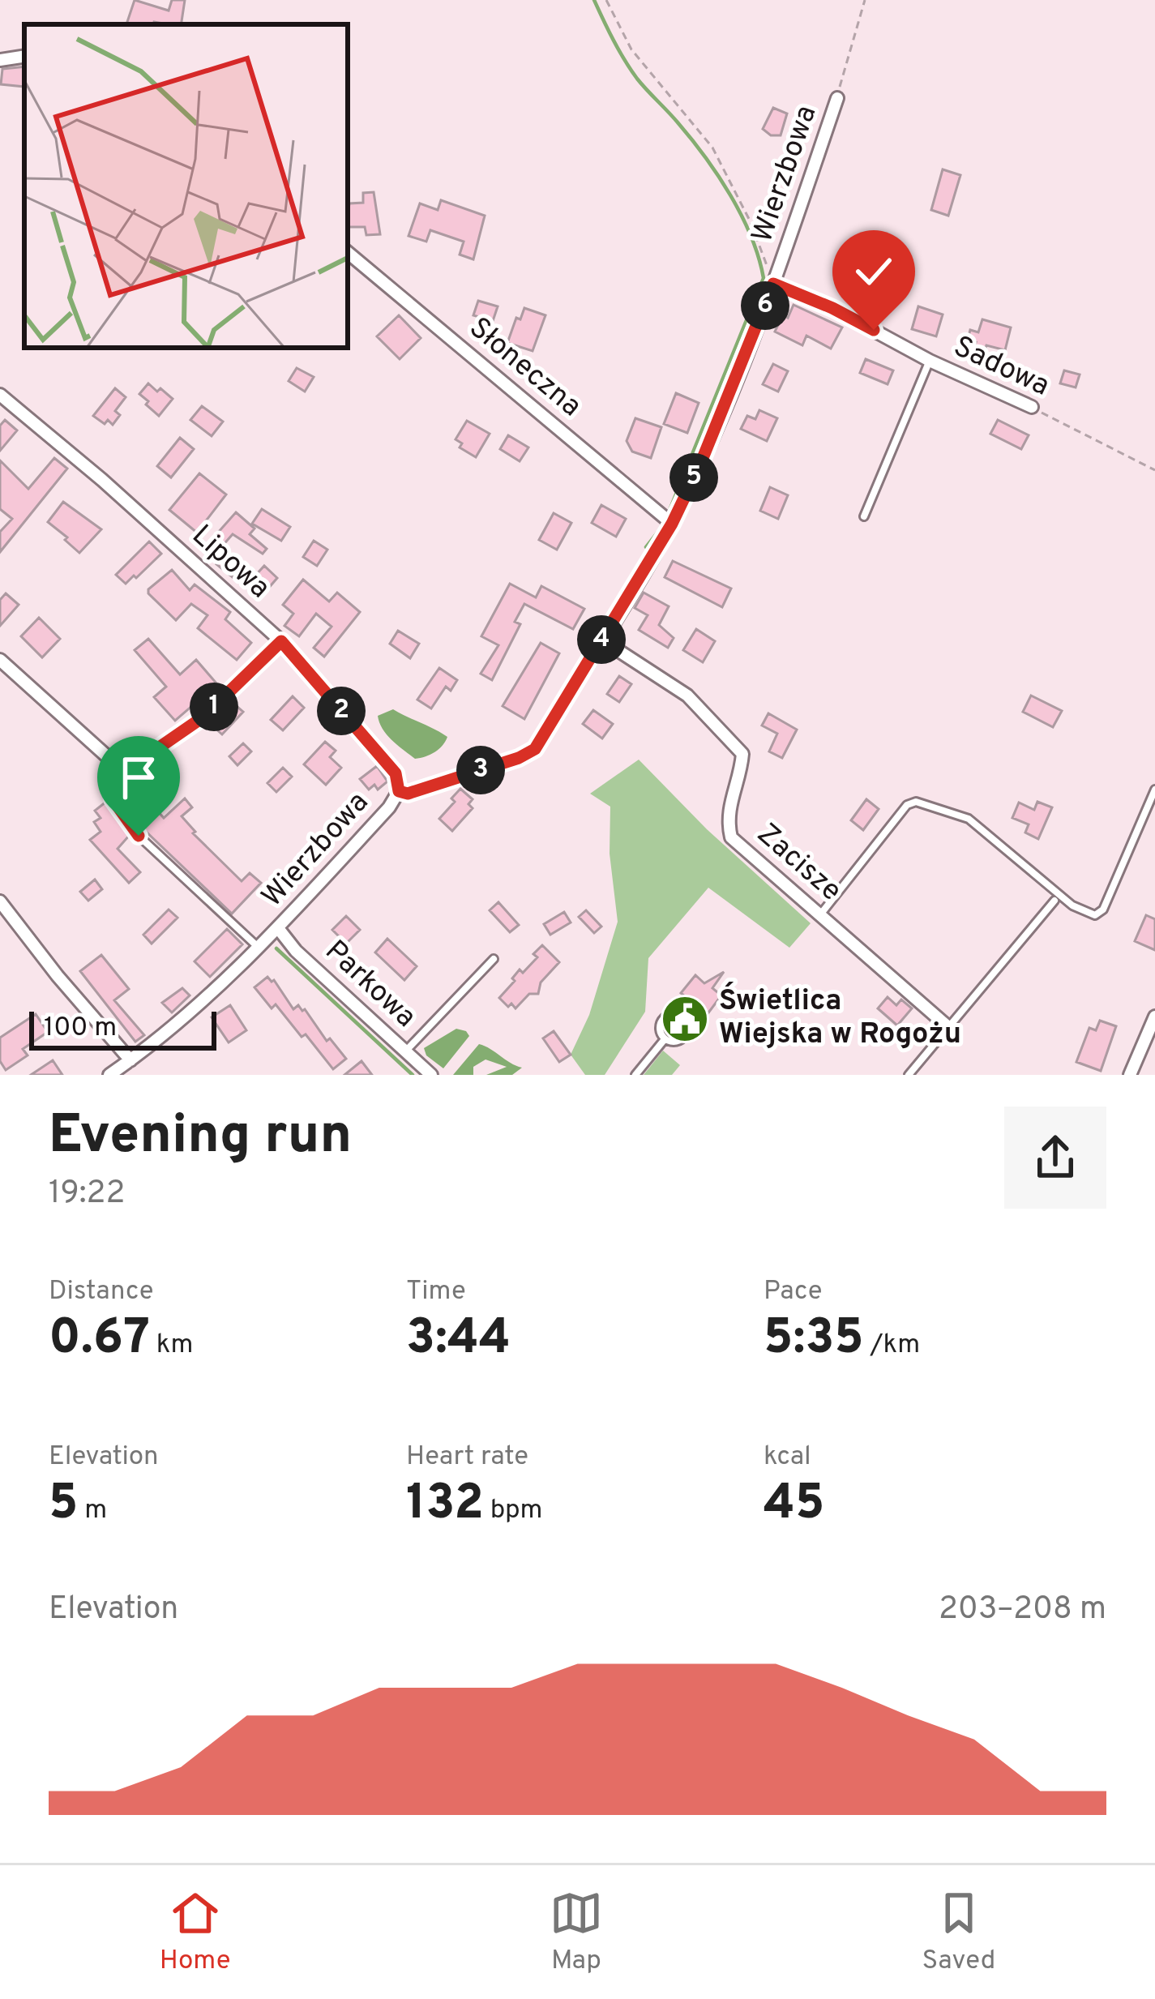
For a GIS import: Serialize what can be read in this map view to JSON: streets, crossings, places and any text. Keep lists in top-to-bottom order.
{
  "streets": {
    "street": [
      "Wierzbowa",
      "Sadowa",
      "Słoneczna",
      "Lipowa",
      "Zacisze",
      "Parkowa"
    ]
  },
  "crossings": [
    ["Wierzbowa", "Sadowa"],
    ["Wierzbowa", "Słoneczna"],
    ["Wierzbowa", "Lipowa"],
    ["Wierzbowa", "Zacisze"],
    ["Wierzbowa", "Parkowa"]
  ],
  "places": {
    "public building": ["Świetlica Wiejska w Rogożu"]
  },
  "scale_bar": "100 m",
  "page": {
    "pins": [
      "6",
      "5",
      "4",
      "1",
      "2",
      "3"
    ],
    "scale": "100 m",
    "heading": ["Evening run", "19:22"],
    "stats": [
      ["Distance", "0.67 km"],
      ["Time", "3:44"],
      ["Pace", "5:35 /km"],
      ["Elevation", "5 m"],
      ["Heart rate", "132 bpm"],
      ["kcal", "45"]
    ],
    "chart": ["Elevation", "203–208 m"],
    "tabs": ["Home", "Map", "Saved"]
  }
}
